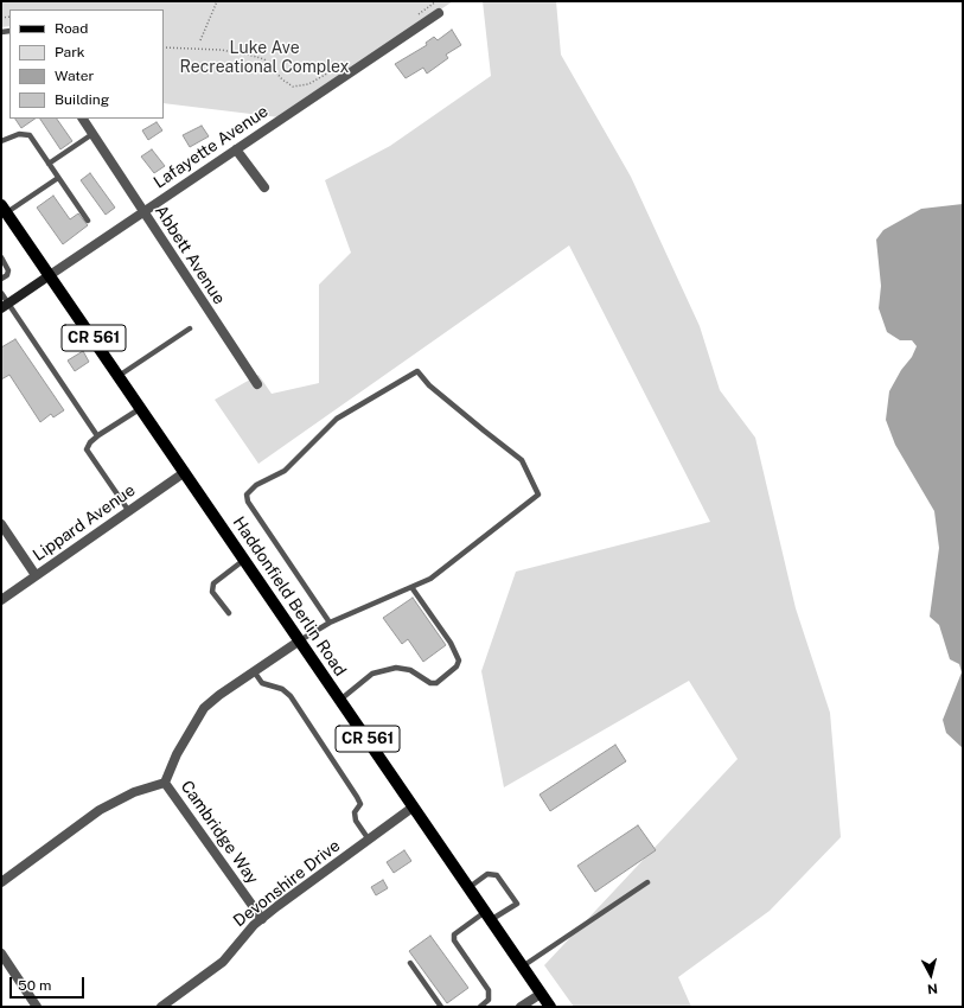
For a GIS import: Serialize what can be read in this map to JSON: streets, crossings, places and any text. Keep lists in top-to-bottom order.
{
  "streets": {
    "main road": ["CR 561", "Haddonfield Berlin Road"],
    "street": [
      "Lafayette Avenue",
      "Abbett Avenue",
      "Lippard Avenue",
      "Cambridge Way",
      "Devonshire Drive"
    ]
  },
  "crossings": [
    ["Lafayette Avenue", "Abbett Avenue"],
    ["Lafayette Avenue", "Haddonfield Berlin Road"],
    ["Lippard Avenue", "Haddonfield Berlin Road"],
    ["Haddonfield Berlin Road", "Devonshire Drive"],
    ["Cambridge Way", "Devonshire Drive"]
  ],
  "parks": ["Luke Ave Recreational Complex"],
  "legend": [
    "Road",
    "Park",
    "Water",
    "Building"
  ],
  "scale_bar": "50 m",
  "north": "bottom"
}
